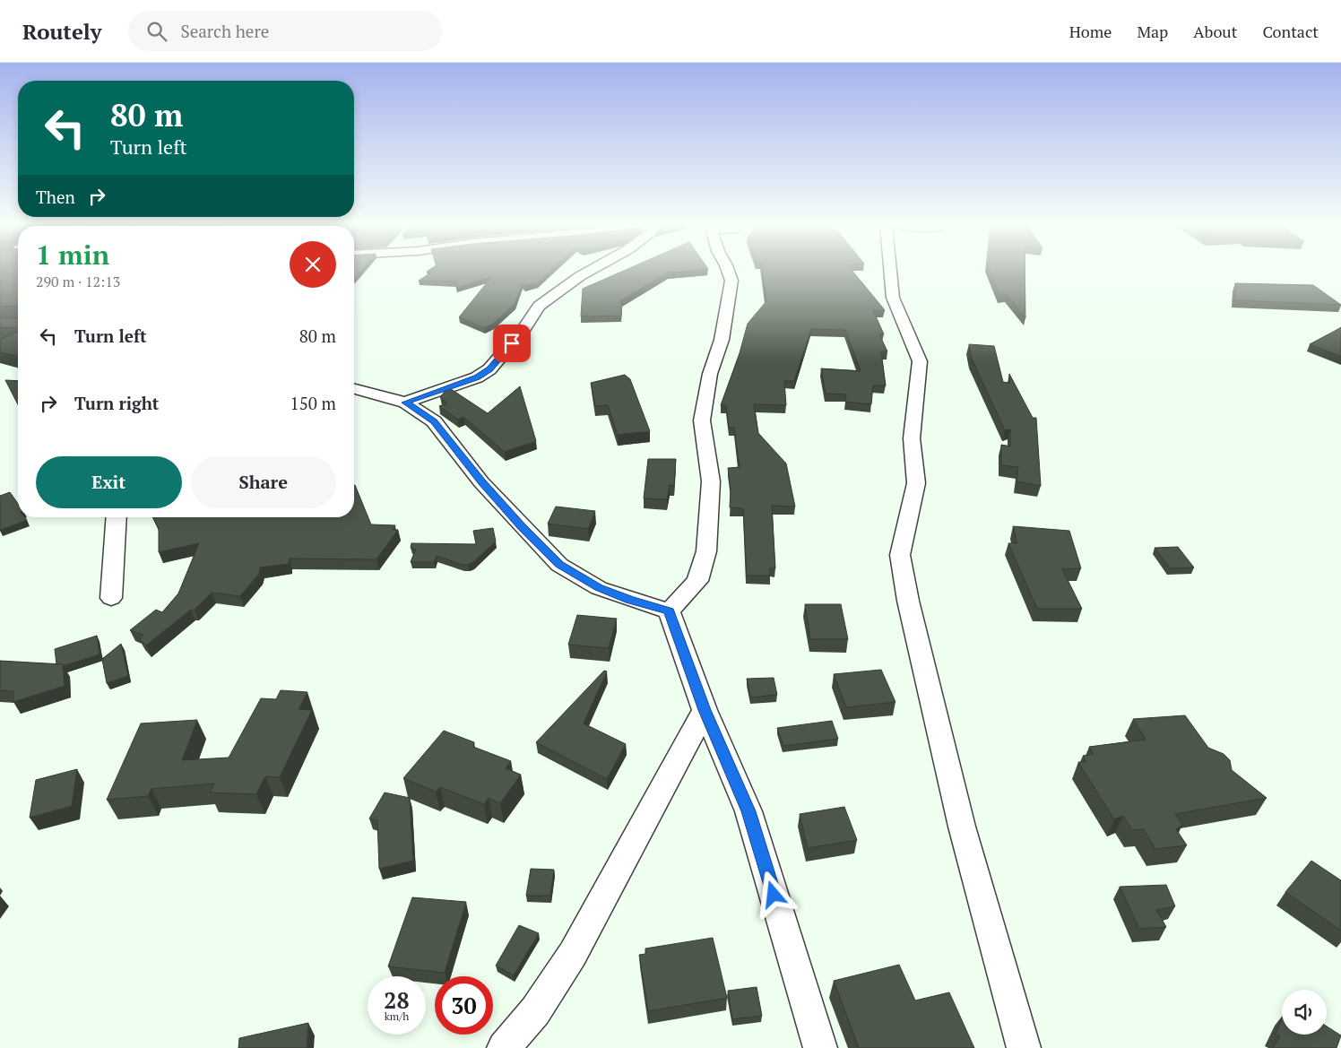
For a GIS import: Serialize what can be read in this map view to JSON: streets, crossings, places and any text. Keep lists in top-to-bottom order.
{
  "page": {
    "header": "Routely",
    "search": "Search here",
    "nav": [
      "Home",
      "Map",
      "About",
      "Contact"
    ],
    "turn": ["80 m", "Turn left"],
    "then": "Then",
    "heading": ["1 min", "290 m · 12:13"],
    "list": [
      {
        "name": "Turn left",
        "value": "80 m"
      },
      {
        "name": "Turn right",
        "value": "150 m"
      }
    ],
    "buttons": ["Exit", "Share"],
    "speed": "28 km/h",
    "limit": "30"
  }
}
